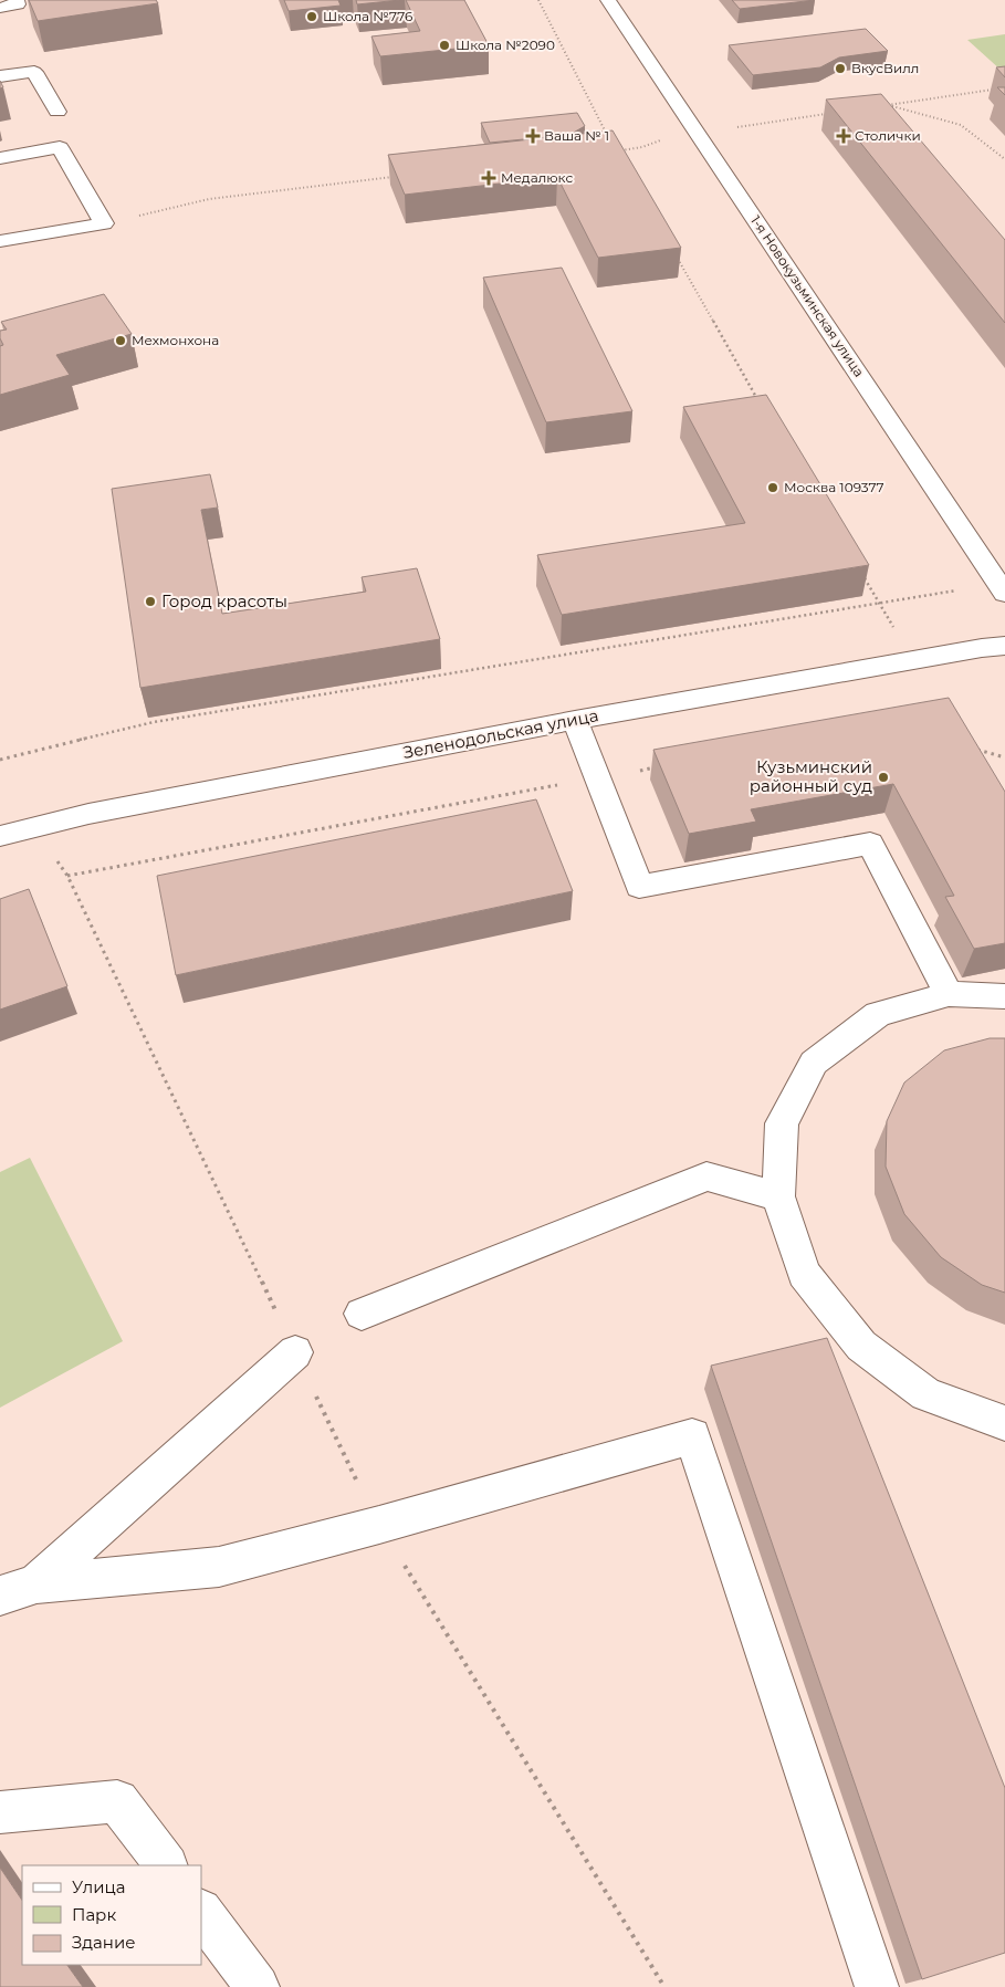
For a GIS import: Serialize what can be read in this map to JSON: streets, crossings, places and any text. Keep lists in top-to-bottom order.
{
  "streets": {
    "street": ["1-я Новокузьминская улица", "Зеленодольская улица"]
  },
  "places": {
    "other": [
      "Школа №776",
      "Школа №2090",
      "ВкусВилл",
      "Мехмонхона",
      "Москва 109377",
      "Город красоты",
      "Кузьминский районный суд"
    ],
    "health": ["Ваша № 1", "Столички", "Медалюкс"]
  },
  "legend": ["Улица", "Парк", "Здание"]
}
